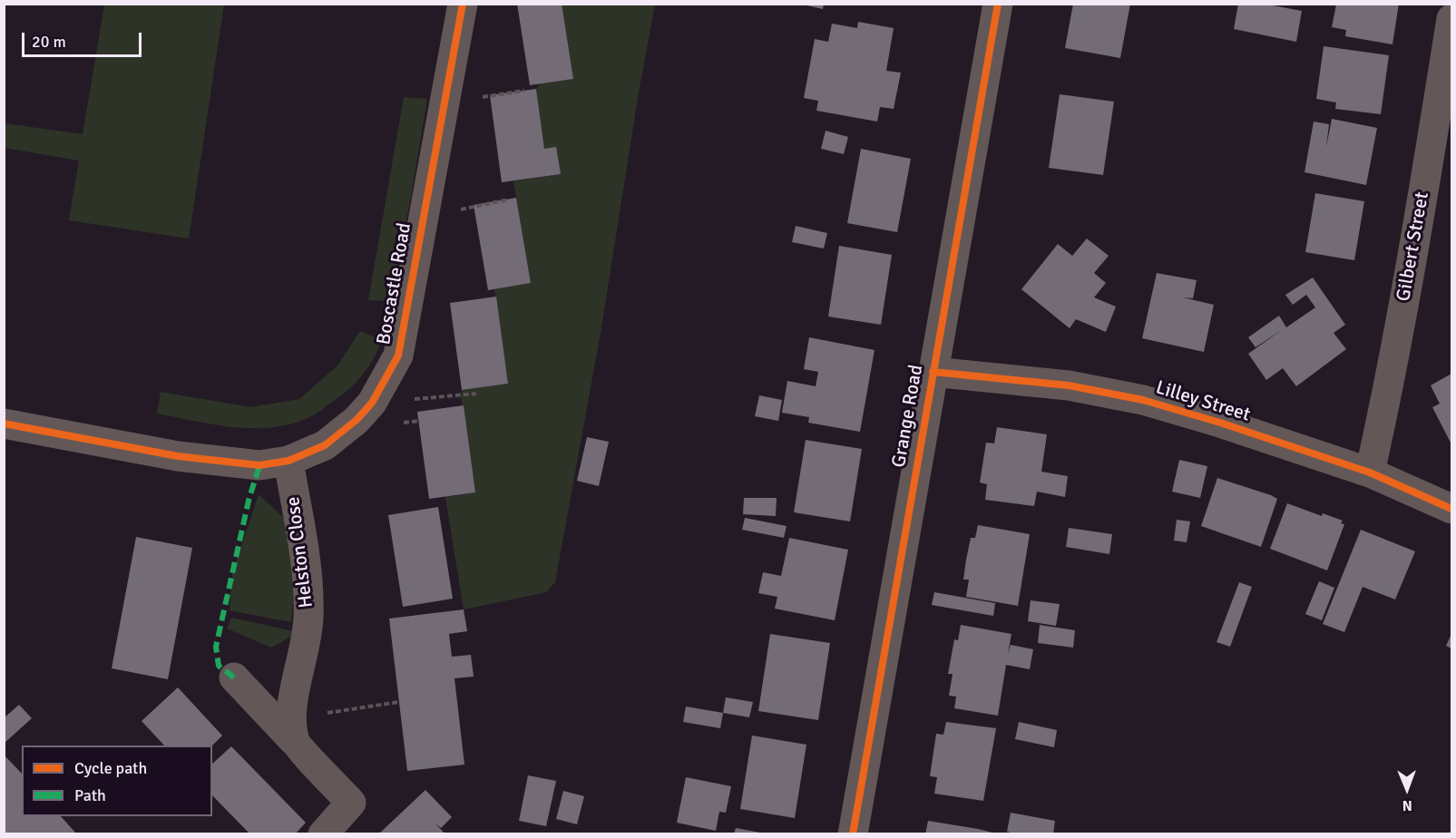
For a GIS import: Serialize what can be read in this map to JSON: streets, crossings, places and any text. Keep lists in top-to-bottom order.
{
  "streets": {
    "street": [
      "Gilbert Street",
      "Boscastle Road",
      "Lilley Street",
      "Grange Road",
      "Helston Close"
    ]
  },
  "crossings": [
    ["Gilbert Street", "Lilley Street"],
    ["Boscastle Road", "Helston Close"],
    ["Lilley Street", "Grange Road"]
  ],
  "legend": ["Cycle path", "Path"],
  "scale_bar": "20 m",
  "north": "bottom"
}
